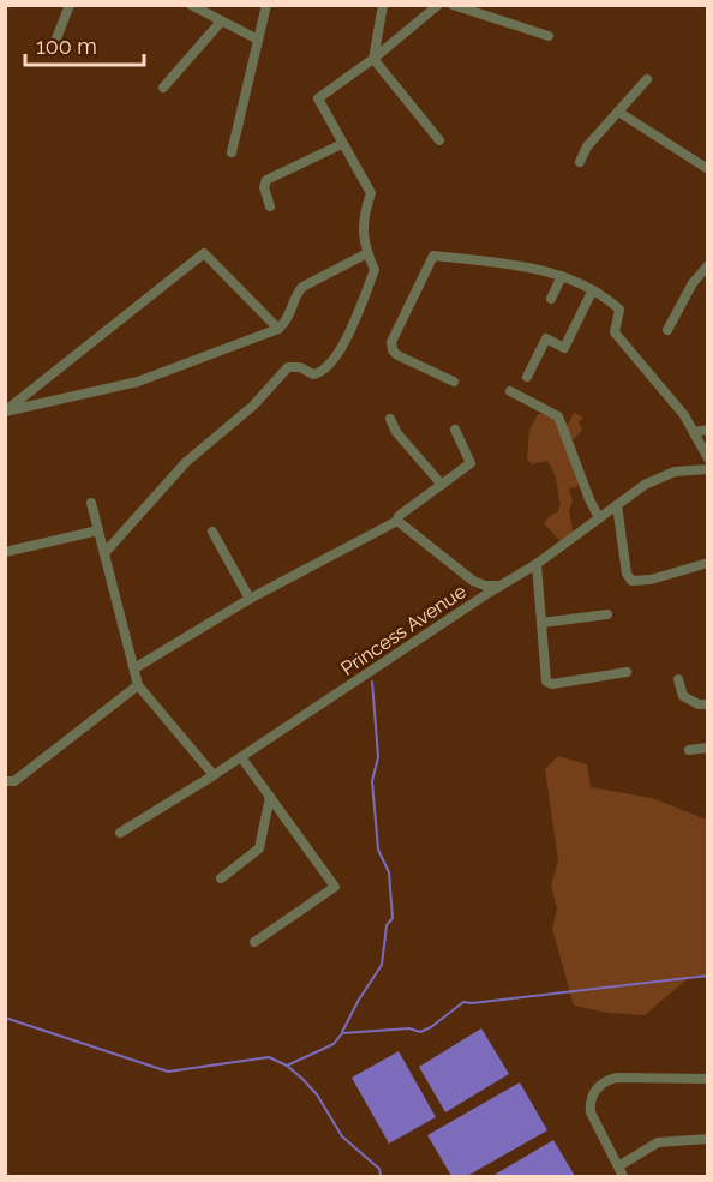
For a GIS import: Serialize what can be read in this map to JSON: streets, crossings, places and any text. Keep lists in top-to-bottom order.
{
  "streets": {
    "street": ["Princess Avenue"]
  },
  "scale_bar": "100 m"
}
